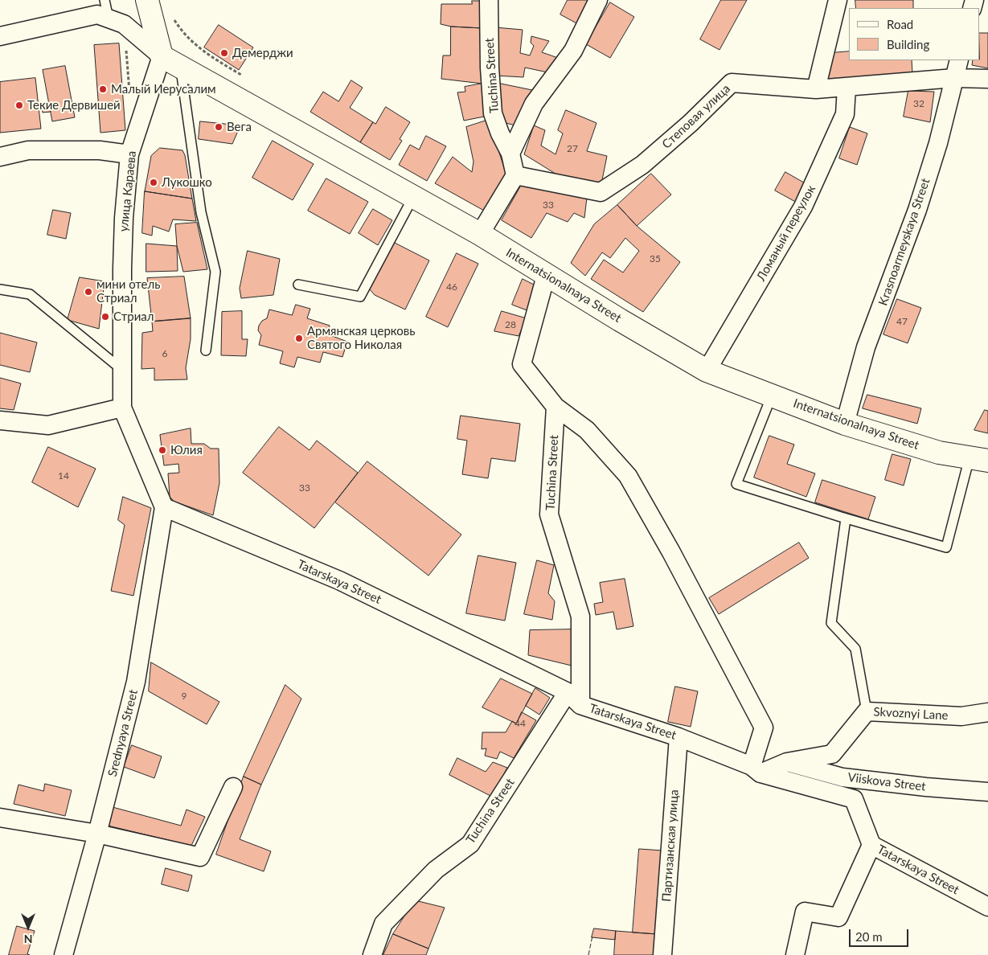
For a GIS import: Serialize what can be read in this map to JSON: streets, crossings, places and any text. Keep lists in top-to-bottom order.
{
  "streets": {
    "main road": ["Internatsionalnaya Street"],
    "street": [
      "Tuchina Street",
      "Степовая улица",
      "улица Караева",
      "Ломаный переулок",
      "Krasnoarmeyskaya Street",
      "Tatarskaya Street",
      "Skvoznyi Lane",
      "Srednyaya Street",
      "Viiskova Street",
      "Партизанская улица"
    ]
  },
  "crossings": [
    ["Tuchina Street", "Степовая улица"],
    ["Tuchina Street", "Tatarskaya Street"],
    ["Степовая улица", "Ломаный переулок"],
    ["Степовая улица", "Krasnoarmeyskaya Street"],
    ["улица Караева", "Internatsionalnaya Street"],
    ["Ломаный переулок", "Internatsionalnaya Street"],
    ["Krasnoarmeyskaya Street", "Internatsionalnaya Street"],
    ["Tatarskaya Street", "Skvoznyi Lane"],
    ["Tatarskaya Street", "Srednyaya Street"],
    ["Tatarskaya Street", "Партизанская улица"],
    ["Skvoznyi Lane", "Viiskova Street"]
  ],
  "places": [
    "Демерджи",
    "Малый Иерусалим",
    "Текие Дервишей",
    "Вега",
    "Лукошко",
    "мини отель Стриал",
    "Стриал",
    "Армянская церковь Святого Николая",
    "Юлия"
  ],
  "house_numbers": [
    "32",
    "27",
    "33",
    "35",
    "46",
    "47",
    "28",
    "6",
    "14",
    "33",
    "9",
    "44"
  ],
  "legend": ["Road", "Building"],
  "scale_bar": "20 m",
  "north": "bottom"
}
